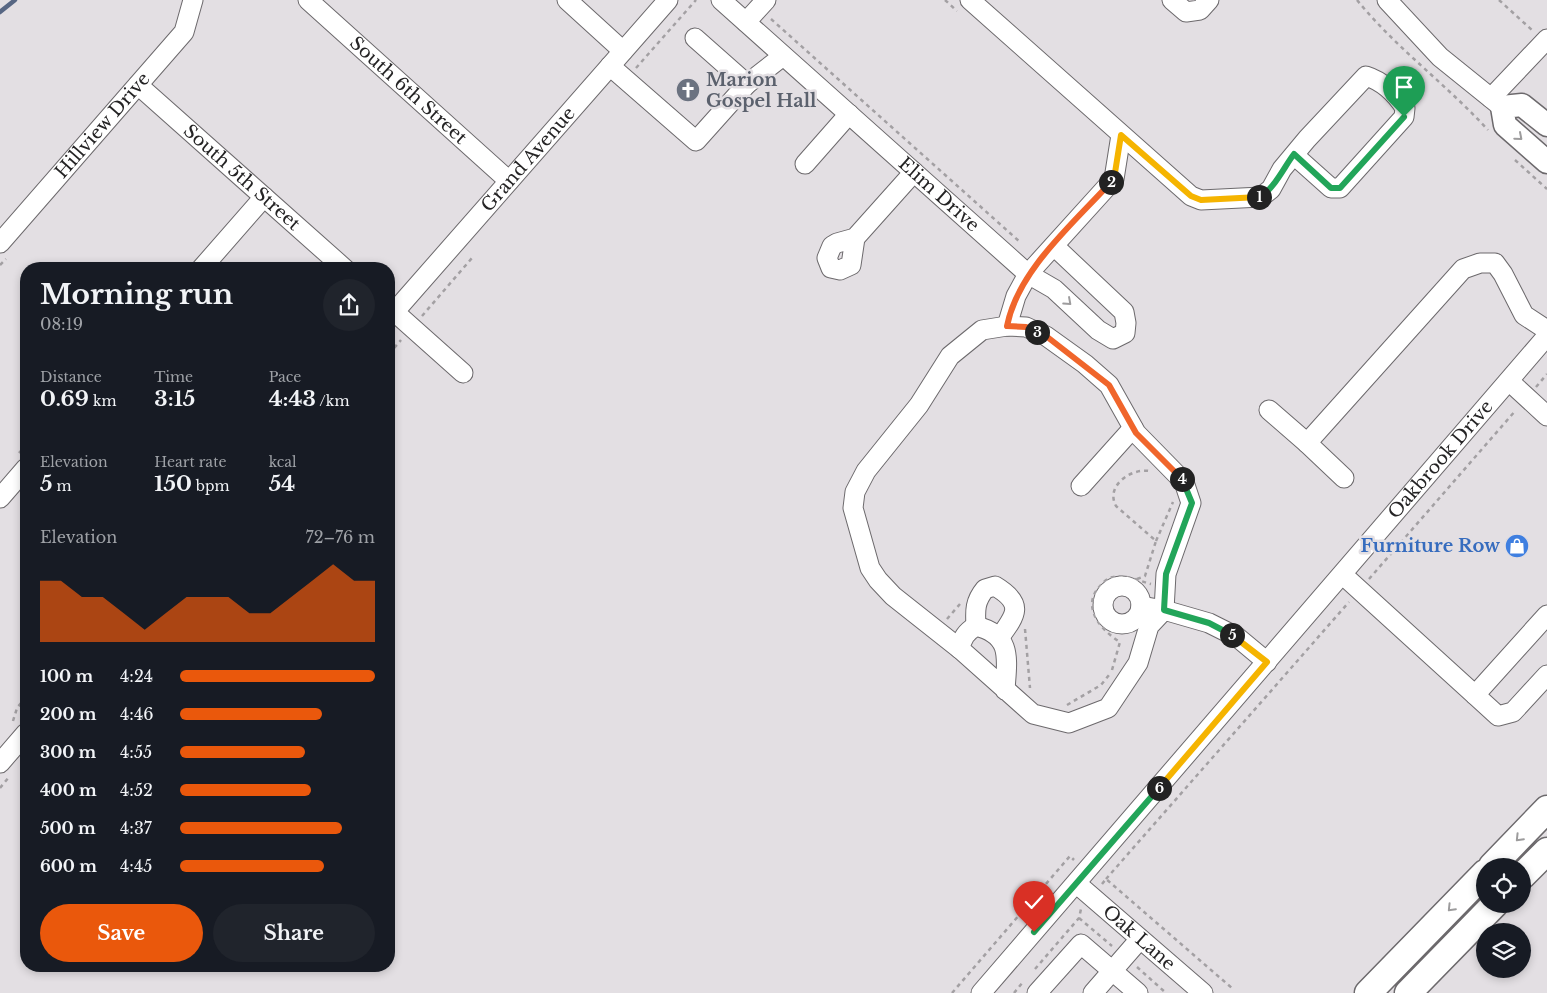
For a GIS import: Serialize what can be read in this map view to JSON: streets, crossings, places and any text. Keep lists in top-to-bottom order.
{
  "streets": {
    "street": [
      "South 6th Street",
      "Hillview Drive",
      "Grand Avenue",
      "South 5th Street",
      "Elim Drive",
      "Oakbrook Drive",
      "Oak Lane"
    ]
  },
  "crossings": [
    ["South 6th Street", "Grand Avenue"],
    ["Hillview Drive", "South 5th Street"],
    ["Oakbrook Drive", "Oak Lane"]
  ],
  "places": {
    "church": ["Marion Gospel Hall"],
    "shop": ["Furniture Row"]
  },
  "page": {
    "pins": [
      "2",
      "1",
      "3",
      "4",
      "5",
      "6"
    ],
    "heading": ["Morning run", "08:19"],
    "stats": [
      ["Distance", "0.69 km"],
      ["Time", "3:15"],
      ["Pace", "4:43 /km"],
      ["Elevation", "5 m"],
      ["Heart rate", "150 bpm"],
      ["kcal", "54"]
    ],
    "chart": ["Elevation", "72–76 m"],
    "list": [
      {
        "name": "100 m",
        "note": "4:24"
      },
      {
        "name": "200 m",
        "note": "4:46"
      },
      {
        "name": "300 m",
        "note": "4:55"
      },
      {
        "name": "400 m",
        "note": "4:52"
      },
      {
        "name": "500 m",
        "note": "4:37"
      },
      {
        "name": "600 m",
        "note": "4:45"
      }
    ],
    "buttons": ["Save", "Share"]
  }
}
